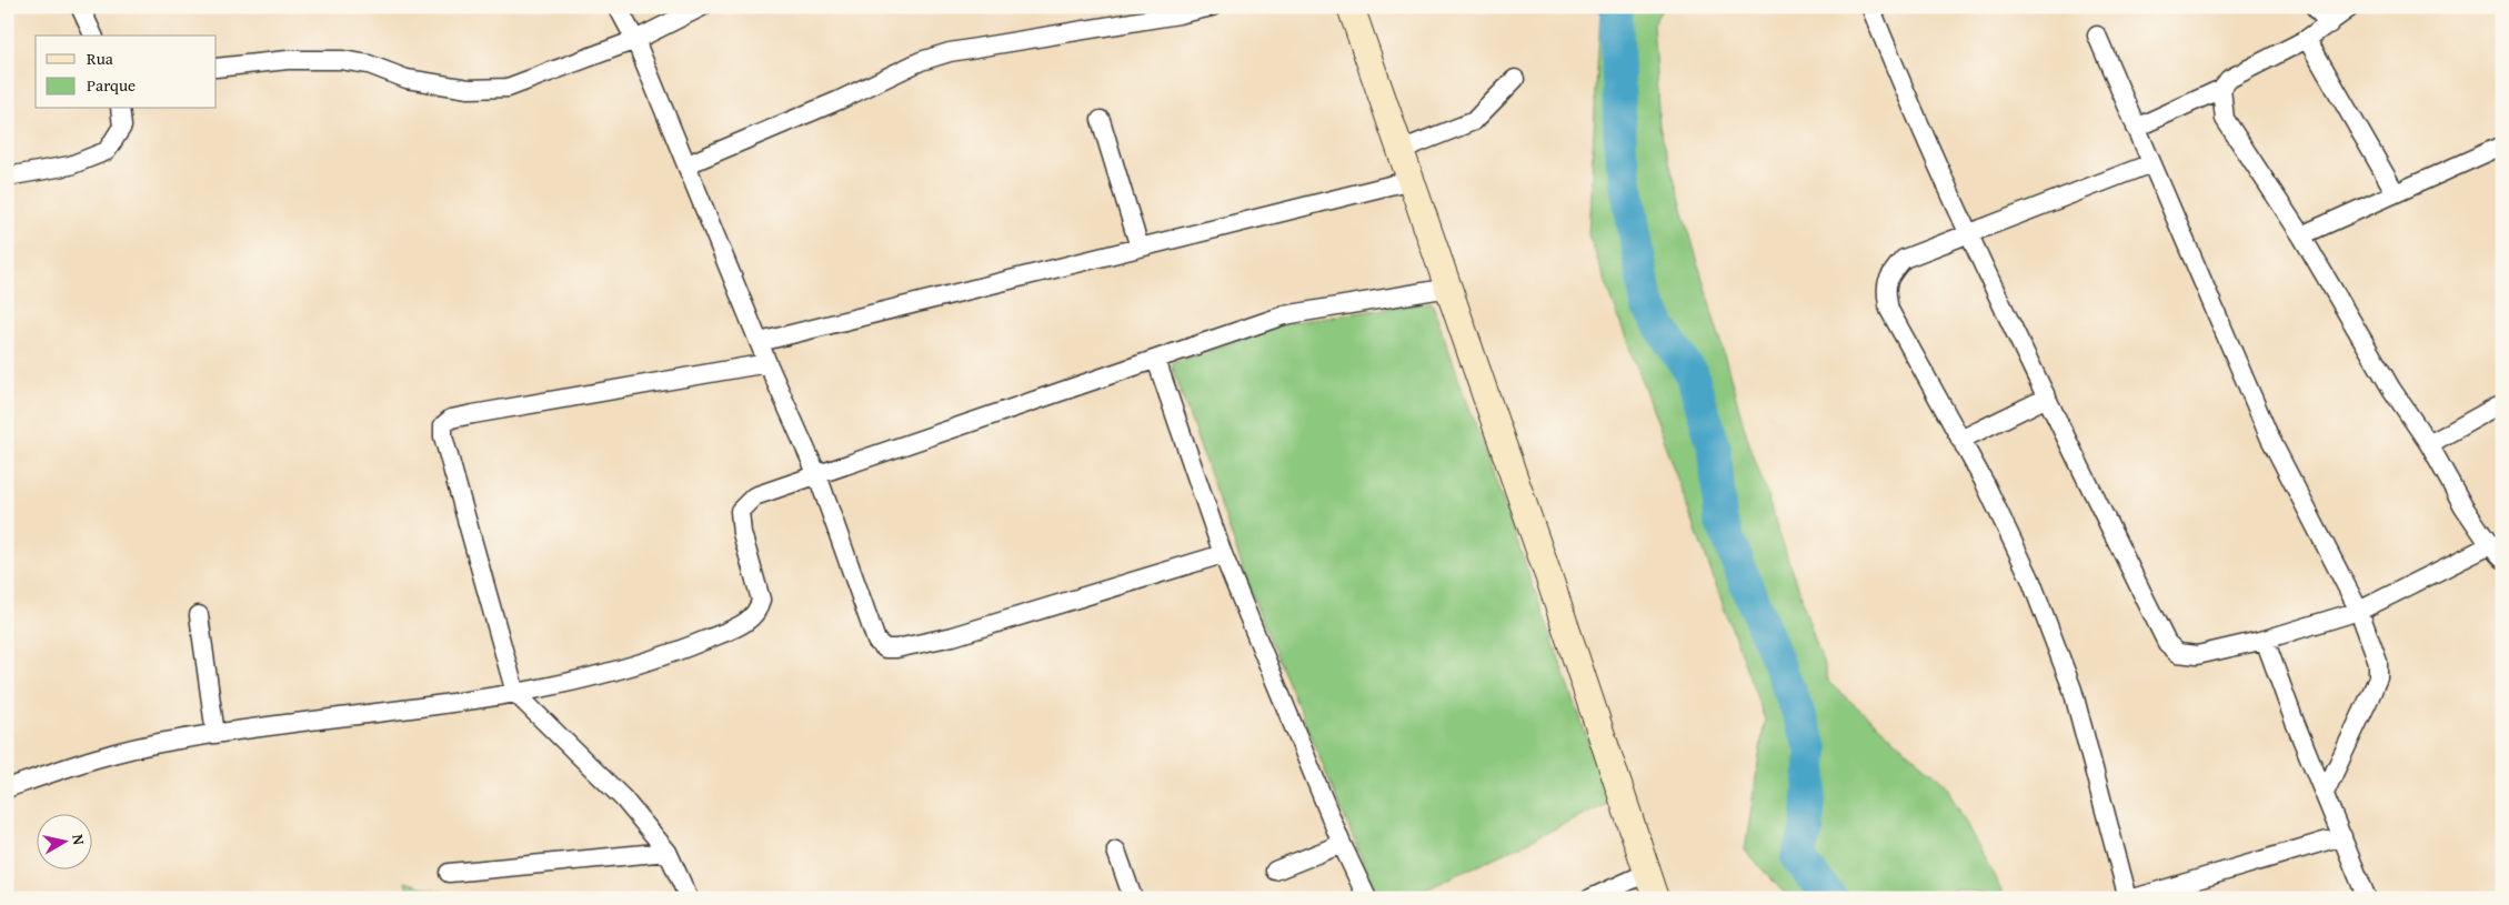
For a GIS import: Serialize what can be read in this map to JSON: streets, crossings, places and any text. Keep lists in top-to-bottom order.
{
  "legend": ["Rua", "Parque"],
  "north": "right"
}
